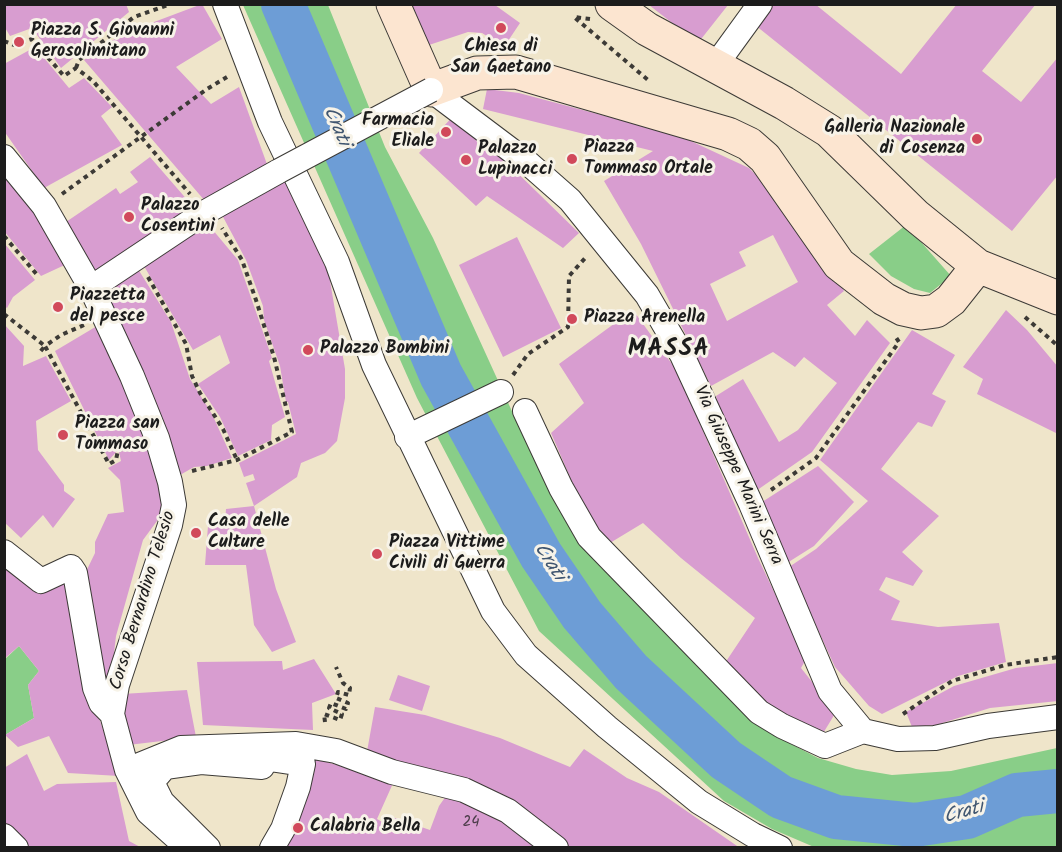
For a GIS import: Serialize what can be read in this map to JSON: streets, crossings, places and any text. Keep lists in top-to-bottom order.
{
  "streets": {
    "street": ["Via Giuseppe Marini Serra", "Corso Bernardino Telesio"]
  },
  "districts": ["MASSA"],
  "water": ["Crati"],
  "places": [
    "Chiesa di San Gaetano",
    "Piazza S. Giovanni Gerosolimitano",
    "Farmacia Eliale",
    "Galleria Nazionale di Cosenza",
    "Piazza Tommaso Ortale",
    "Palazzo Lupinacci",
    "Palazzo Cosentini",
    "Piazzetta del pesce",
    "Piazza Arenella",
    "Palazzo Bombini",
    "Piazza san Tommaso",
    "Casa delle Culture",
    "Piazza Vittime Civili di Guerra",
    "Calabria Bella"
  ],
  "house_numbers": ["24"]
}
